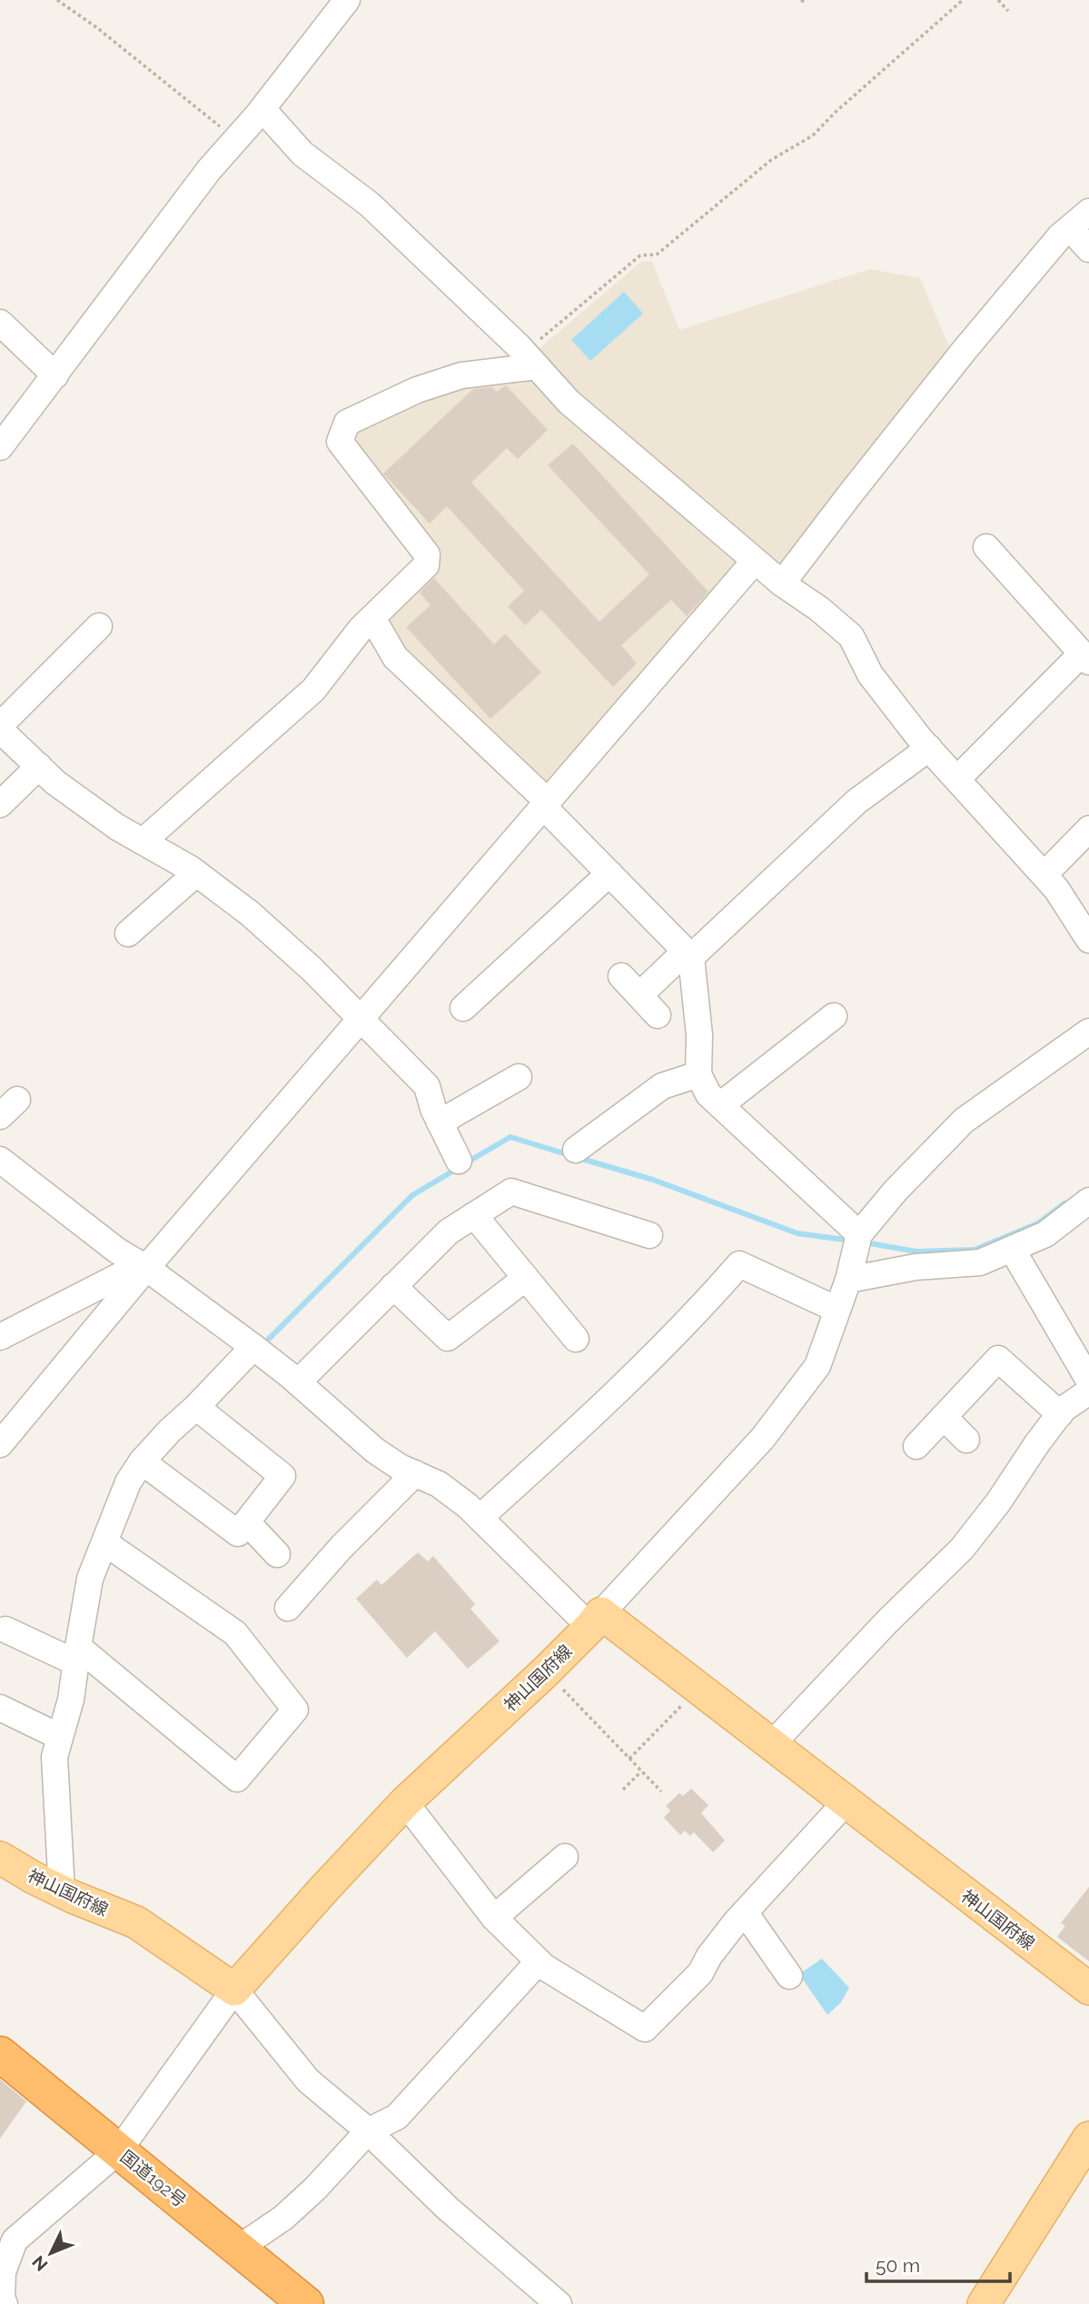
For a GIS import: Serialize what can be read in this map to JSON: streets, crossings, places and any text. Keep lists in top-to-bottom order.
{
  "streets": {
    "highway": ["国道192号"],
    "main road": ["神山国府線"]
  },
  "scale_bar": "50 m",
  "north": "bottom left"
}
